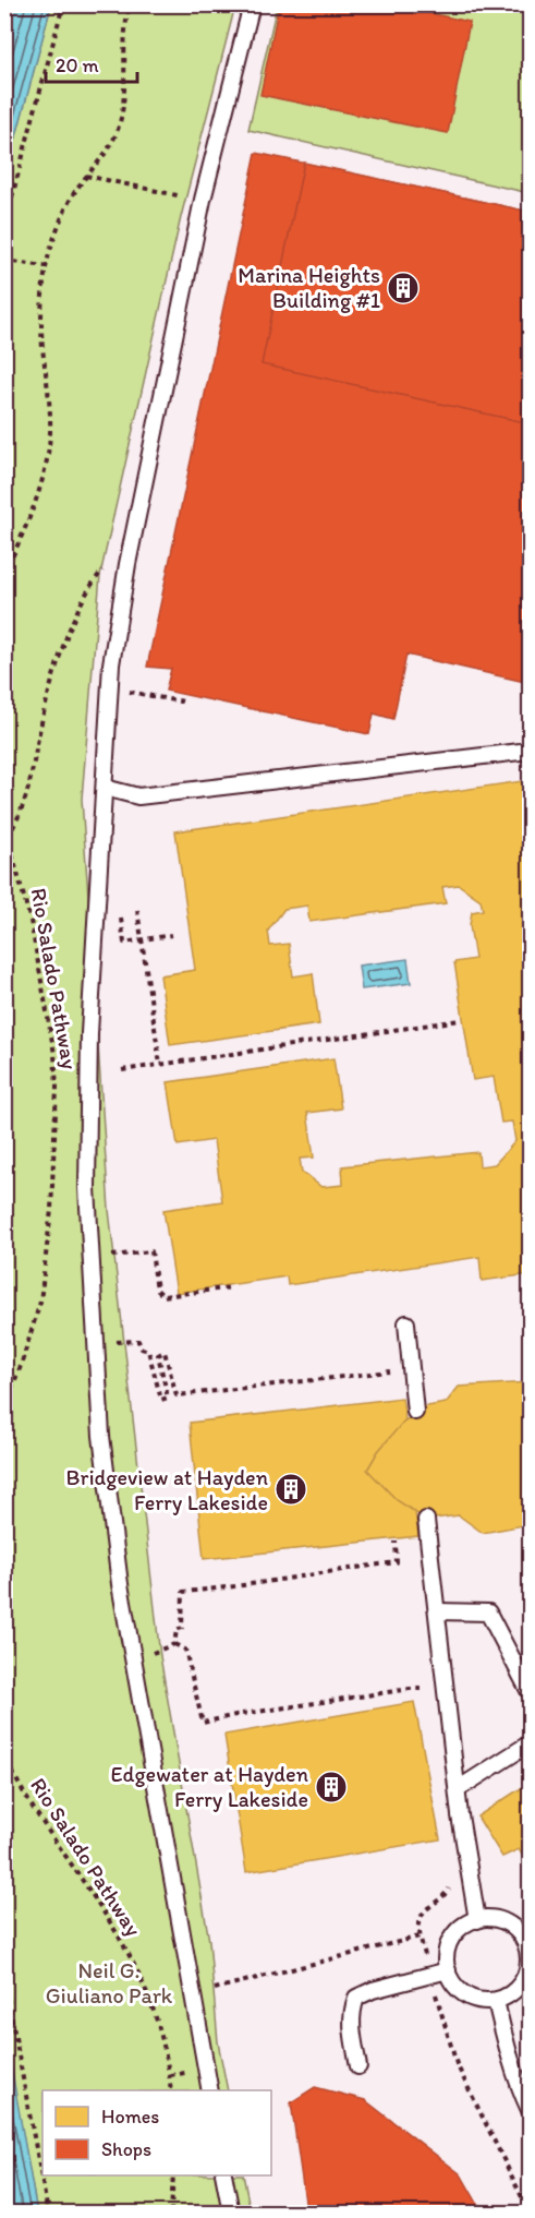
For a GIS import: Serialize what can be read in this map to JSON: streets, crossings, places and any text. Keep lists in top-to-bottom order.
{
  "streets": {
    "path": ["Rio Salado Pathway"]
  },
  "parks": ["Neil G. Giuliano Park"],
  "places": {
    "building": ["Marina Heights Building #1", "Bridgeview at Hayden Ferry Lakeside", "Edgewater at Hayden Ferry Lakeside"]
  },
  "legend": ["Homes", "Shops"],
  "scale_bar": "20 m"
}
